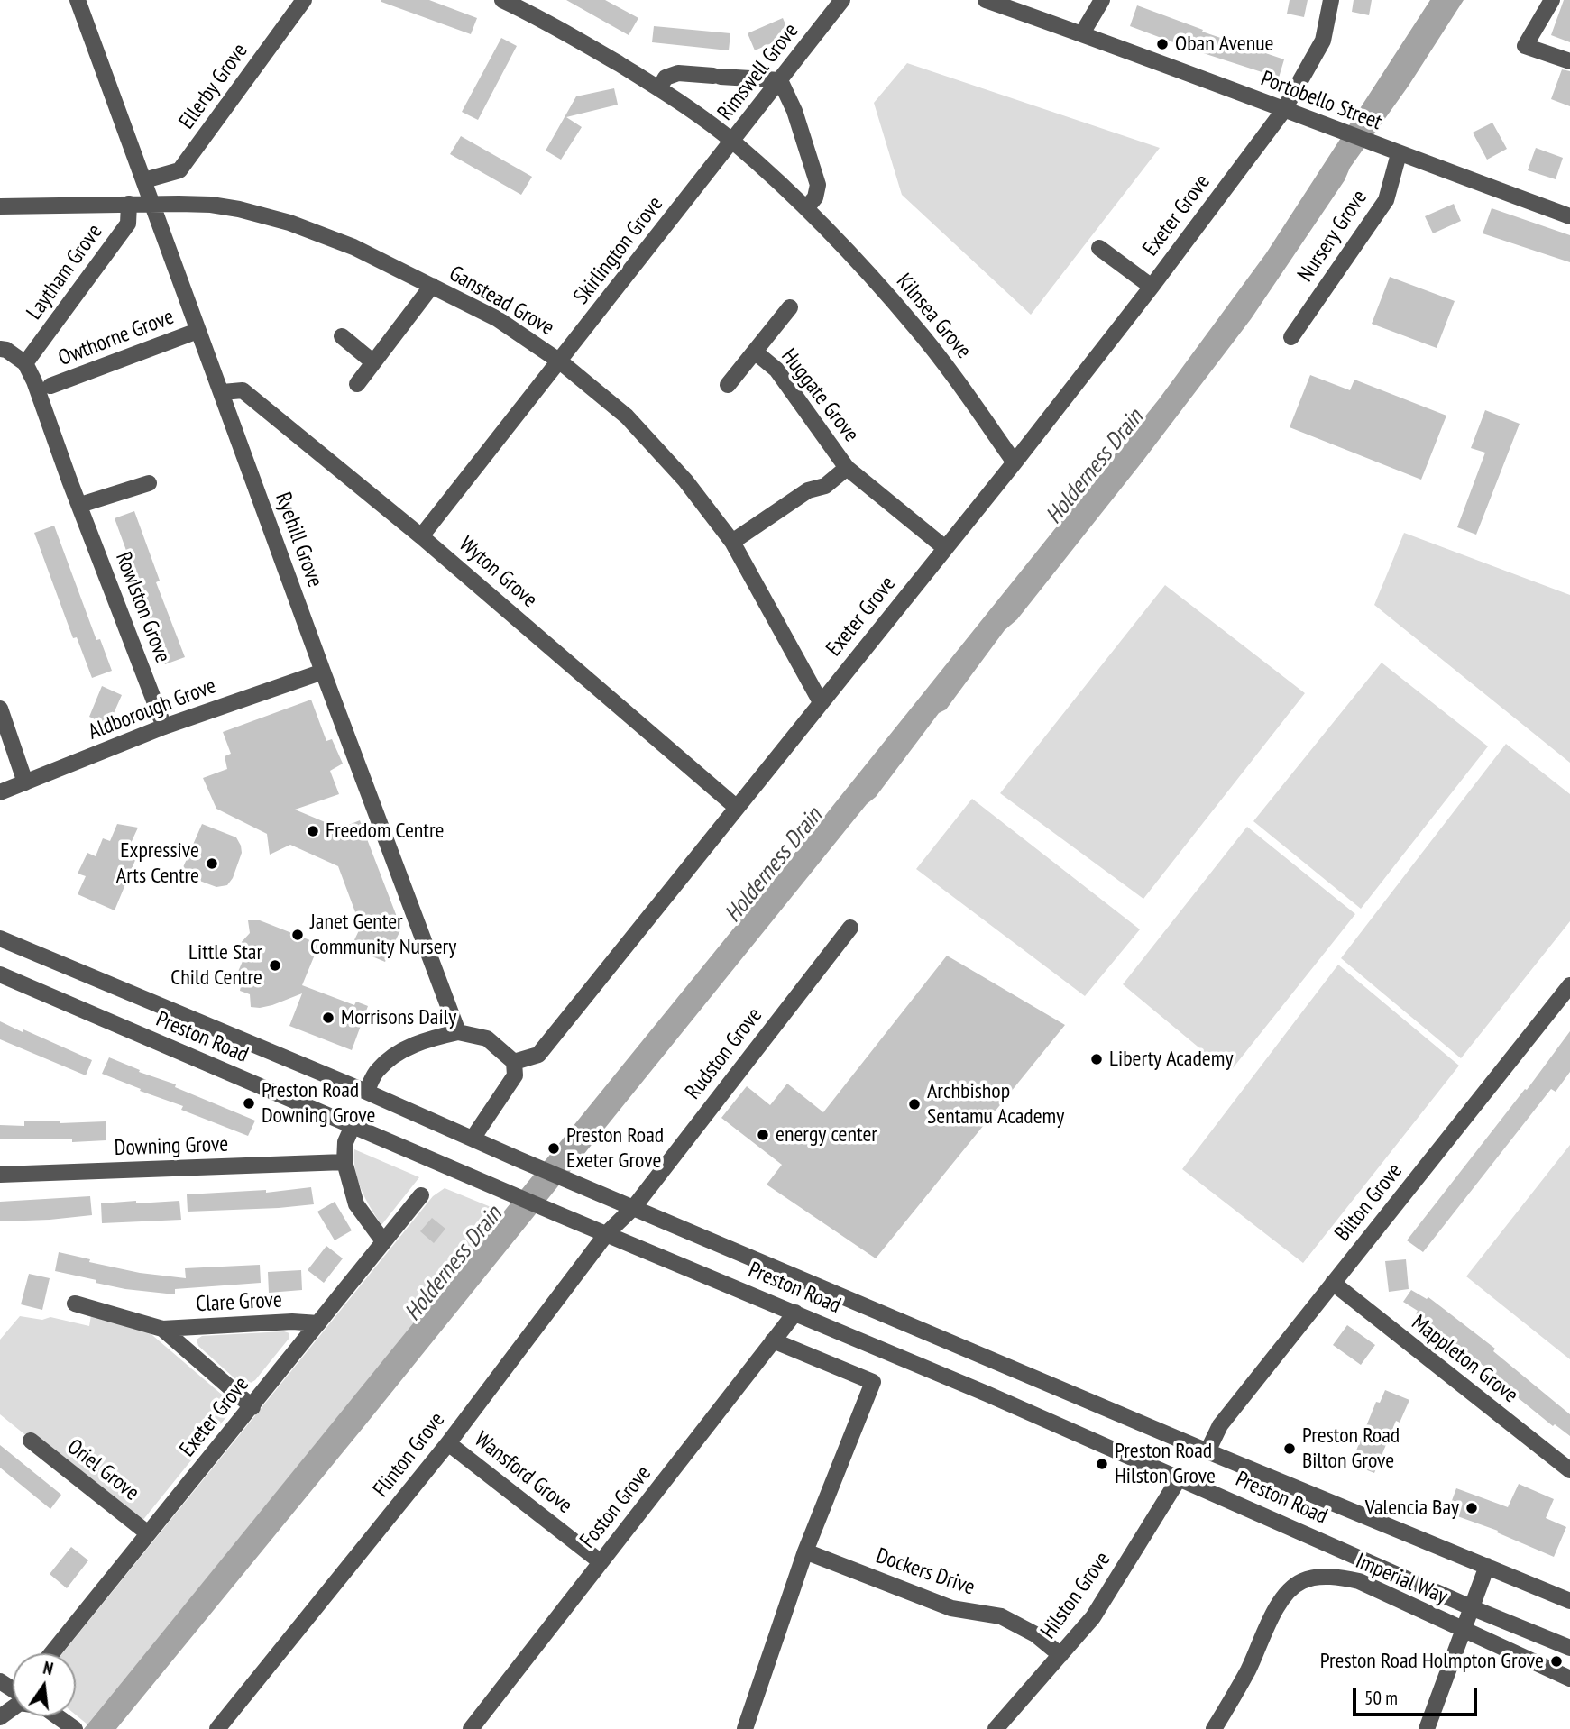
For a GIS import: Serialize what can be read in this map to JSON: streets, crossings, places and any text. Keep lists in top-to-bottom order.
{
  "streets": {
    "street": [
      "Rimswell Grove",
      "Ellerby Grove",
      "Portobello Street",
      "Exeter Grove",
      "Nursery Grove",
      "Skirlington Grove",
      "Laytham Grove",
      "Ganstead Grove",
      "Kilnsea Grove",
      "Owthorne Grove",
      "Huggate Grove",
      "Ryehill Grove",
      "Wyton Grove",
      "Rowlston Grove",
      "Aldborough Grove",
      "Preston Road",
      "Rudston Grove",
      "Downing Grove",
      "Bilton Grove",
      "Clare Grove",
      "Mappleton Grove",
      "Flinton Grove",
      "Oriel Grove",
      "Wansford Grove",
      "Foston Grove",
      "Dockers Drive",
      "Imperial Way",
      "Hilston Grove"
    ]
  },
  "crossings": [
    ["Rimswell Grove", "Skirlington Grove"],
    ["Rimswell Grove", "Kilnsea Grove"],
    ["Ellerby Grove", "Ryehill Grove"],
    ["Portobello Street", "Exeter Grove"],
    ["Portobello Street", "Nursery Grove"],
    ["Exeter Grove", "Ganstead Grove"],
    ["Exeter Grove", "Kilnsea Grove"],
    ["Exeter Grove", "Huggate Grove"],
    ["Exeter Grove", "Wyton Grove"],
    ["Exeter Grove", "Clare Grove"],
    ["Exeter Grove", "Oriel Grove"],
    ["Skirlington Grove", "Ganstead Grove"],
    ["Skirlington Grove", "Kilnsea Grove"],
    ["Skirlington Grove", "Wyton Grove"],
    ["Laytham Grove", "Ganstead Grove"],
    ["Laytham Grove", "Rowlston Grove"],
    ["Ganstead Grove", "Huggate Grove"],
    ["Ganstead Grove", "Ryehill Grove"],
    ["Owthorne Grove", "Ryehill Grove"],
    ["Ryehill Grove", "Wyton Grove"],
    ["Ryehill Grove", "Aldborough Grove"],
    ["Rowlston Grove", "Aldborough Grove"],
    ["Preston Road", "Rudston Grove"],
    ["Preston Road", "Bilton Grove"],
    ["Preston Road", "Flinton Grove"],
    ["Preston Road", "Foston Grove"],
    ["Preston Road", "Hilston Grove"],
    ["Rudston Grove", "Flinton Grove"],
    ["Bilton Grove", "Mappleton Grove"],
    ["Flinton Grove", "Wansford Grove"],
    ["Wansford Grove", "Foston Grove"],
    ["Dockers Drive", "Hilston Grove"]
  ],
  "water": ["Holderness Drain"],
  "places": [
    "Oban Avenue",
    "Freedom Centre",
    "Expressive Arts Centre",
    "Janet Genter Community Nursery",
    "Little Star Child Centre",
    "Morrisons Daily",
    "Liberty Academy",
    "Preston Road Downing Grove",
    "Archbishop Sentamu Academy",
    "energy center",
    "Preston Road Exeter Grove",
    "Preston Road Bilton Grove",
    "Preston Road Hilston Grove",
    "Valencia Bay",
    "Preston Road Holmpton Grove"
  ],
  "scale_bar": "50 m",
  "north": "top"
}
